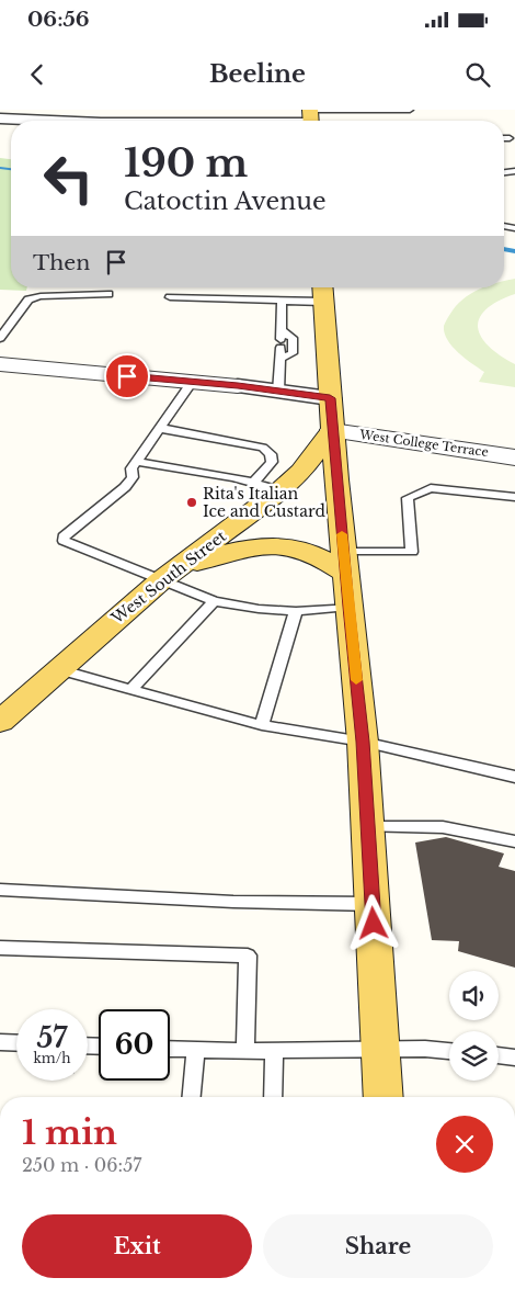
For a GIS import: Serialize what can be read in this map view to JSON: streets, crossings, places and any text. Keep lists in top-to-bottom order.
{
  "streets": {
    "main road": ["West South Street"],
    "street": ["West College Terrace"]
  },
  "crossings": [
    ["West College Terrace", "West South Street"]
  ],
  "places": ["Rita's Italian Ice and Custard"],
  "page": {
    "status": "06:56",
    "header": "Beeline",
    "turn": ["190 m", "Catoctin Avenue"],
    "then": "Then",
    "speed": "57 km/h",
    "limit": "60",
    "heading": ["1 min", "250 m · 06:57"],
    "buttons": ["Exit", "Share"]
  }
}
